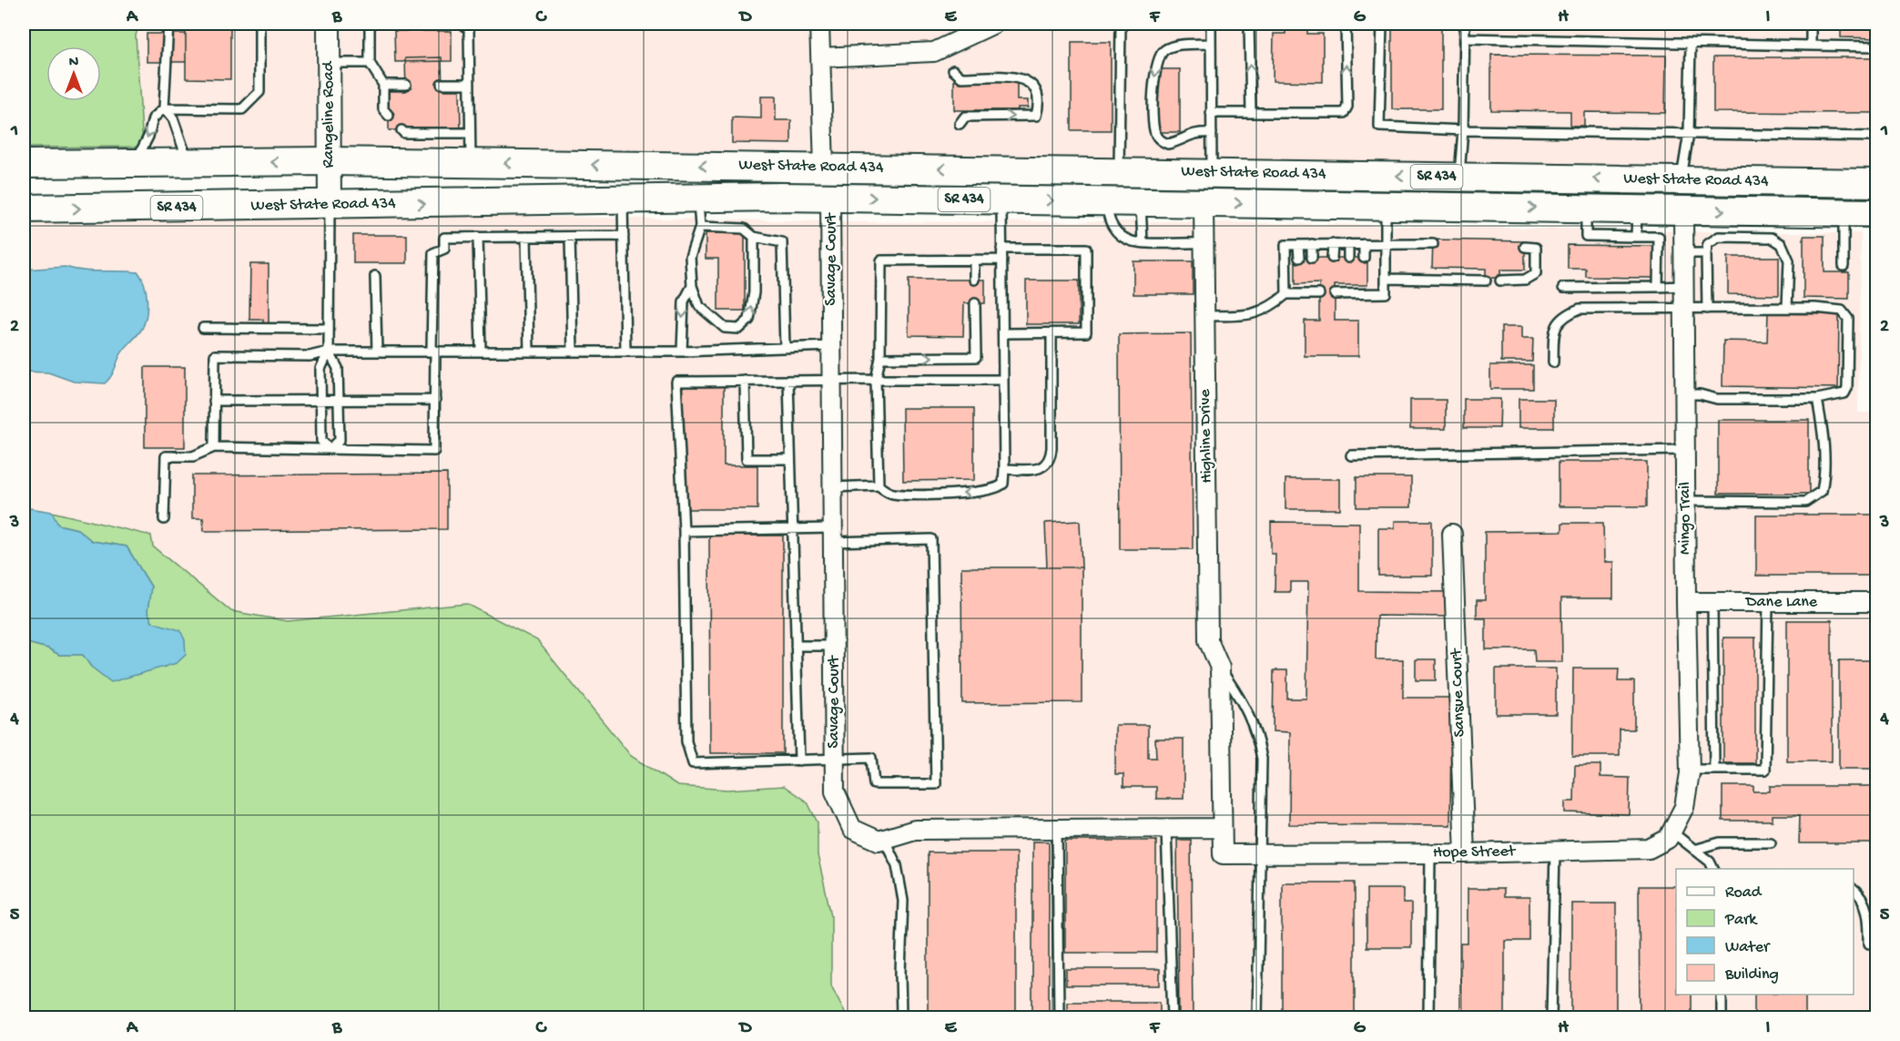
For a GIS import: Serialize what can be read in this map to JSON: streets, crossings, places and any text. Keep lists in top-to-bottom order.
{
  "streets": {
    "main road": ["West State Road 434", "SR 434"],
    "street": [
      "Rangeline Road",
      "Savage Court",
      "Highline Drive",
      "Mingo Trail",
      "Dane Lane",
      "Sansue Court",
      "Hope Street"
    ]
  },
  "crossings": [
    ["Rangeline Road", "West State Road 434"],
    ["Rangeline Road", "SR 434"],
    ["West State Road 434", "SR 434"],
    ["West State Road 434", "Savage Court"],
    ["West State Road 434", "Highline Drive"],
    ["West State Road 434", "Mingo Trail"],
    ["Highline Drive", "Hope Street"],
    ["Mingo Trail", "Dane Lane"],
    ["Mingo Trail", "Hope Street"],
    ["Sansue Court", "Hope Street"]
  ],
  "legend": [
    "Road",
    "Park",
    "Water",
    "Building"
  ],
  "north": "top",
  "grid": {
    "columns": [
      "A",
      "B",
      "C",
      "D",
      "E",
      "F",
      "G",
      "H",
      "I"
    ],
    "rows": [
      "1",
      "2",
      "3",
      "4",
      "5"
    ]
  }
}
